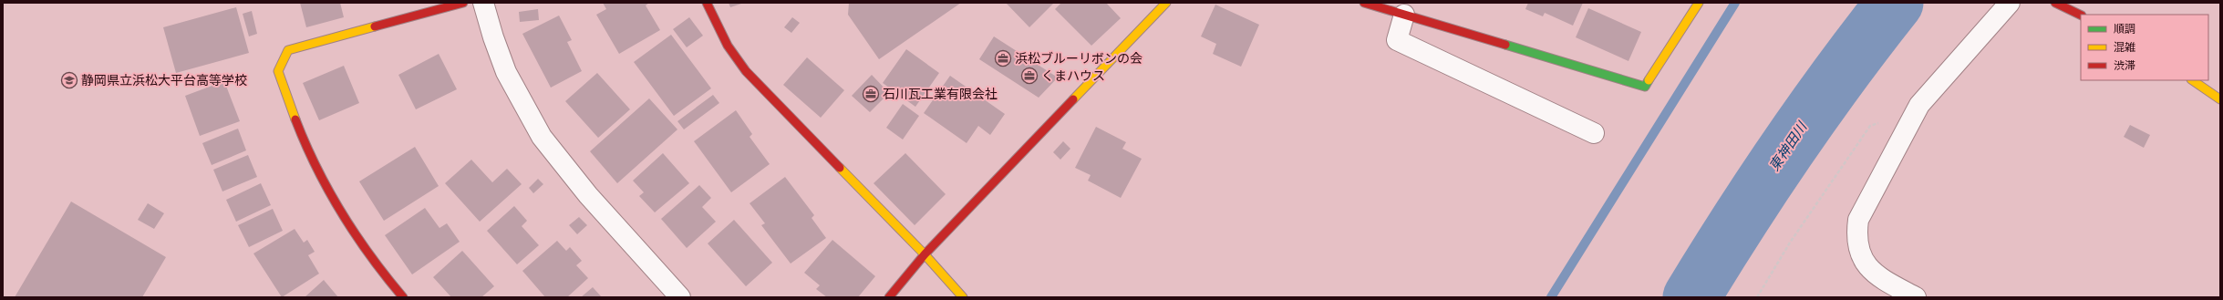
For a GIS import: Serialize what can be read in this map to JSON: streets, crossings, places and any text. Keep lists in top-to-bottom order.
{
  "water": ["東神田川"],
  "places": {
    "office": ["浜松ブルーリボンの会", "くまハウス", "石川瓦工業有限会社"],
    "school or university": ["静岡県立浜松大平台高等学校"]
  },
  "legend": ["順調", "混雑", "渋滞"]
}
